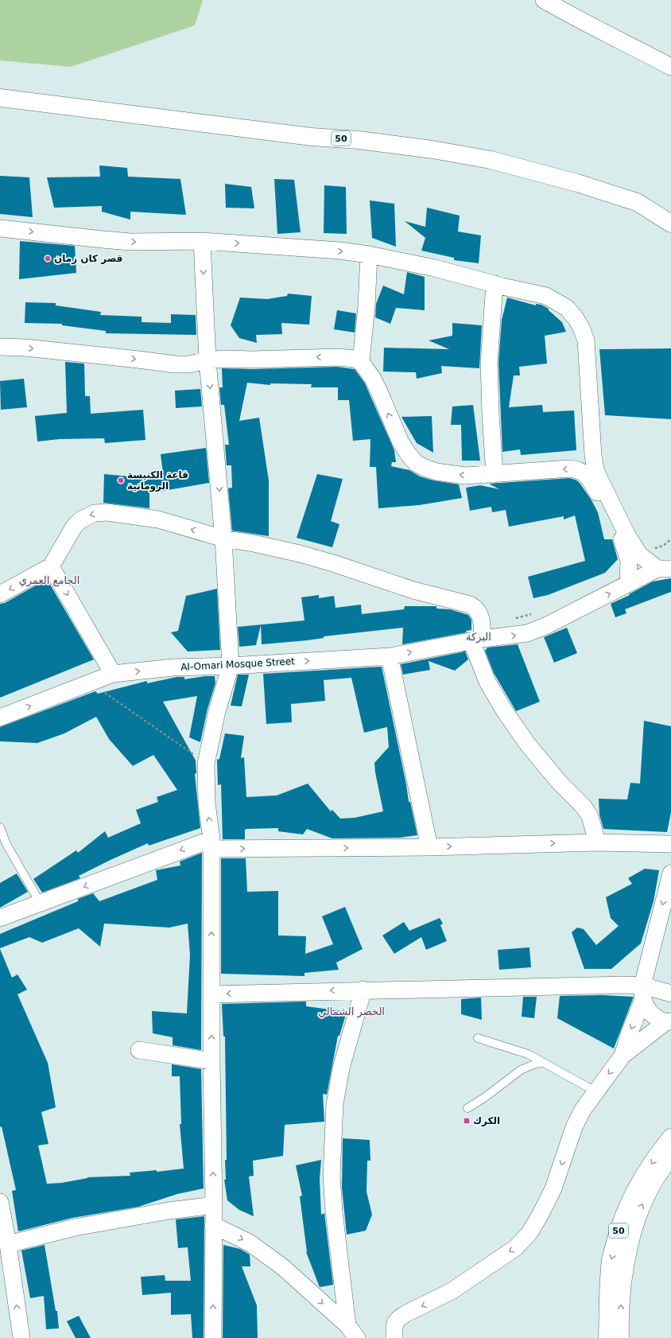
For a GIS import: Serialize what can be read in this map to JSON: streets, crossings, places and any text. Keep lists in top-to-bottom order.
{
  "streets": {
    "main road": ["50"],
    "street": ["AI-Omari Mosque Street"]
  },
  "one_way": ["AI-Omari Mosque Street"],
  "districts": ["الجامع العمري", "البركة", "الخضر الشمالي"],
  "places": {
    "other": ["قصر كان زمان", "قاعة الكنيسة الرومانية"],
    "transit": ["الكرك"]
  }
}
